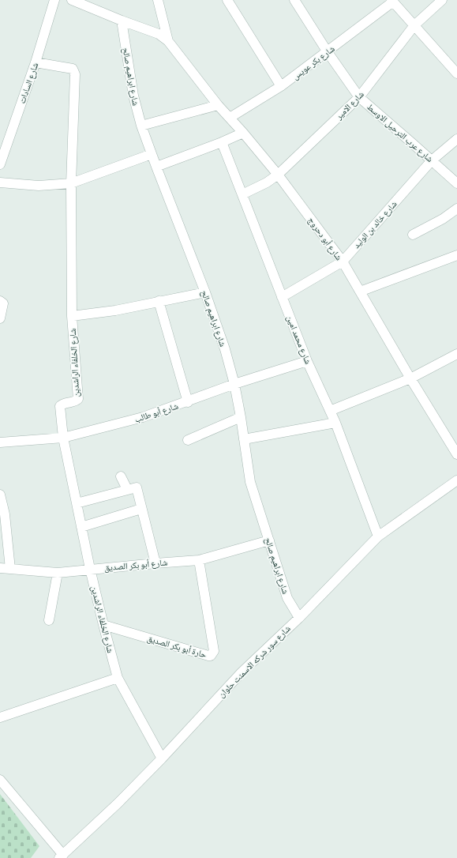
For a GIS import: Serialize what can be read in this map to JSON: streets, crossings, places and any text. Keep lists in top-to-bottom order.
{
  "streets": {
    "street": [
      "شارع بكر عويس",
      "شارع ابراهيم صالح",
      "شارع السادات",
      "شارع الامير",
      "شارع عرب الترحيل الاوسط",
      "شارع خالد بن الوليد",
      "شارع أبو دحروج",
      "شارع محمد امين",
      "شارع الخلفاء الراشدين",
      "شارع أبو طالب",
      "شارع أبو بكر الصديق",
      "حارة أبو بكر الصديق",
      "شارع سور شركه الاسمنت حلوان"
    ]
  },
  "crossings": [
    ["شارع بكر عويس", "شارع عرب الترحيل الاوسط"],
    ["شارع بكر عويس", "شارع أبو دحروج"],
    ["شارع ابراهيم صالح", "شارع أبو دحروج"],
    ["شارع ابراهيم صالح", "شارع أبو طالب"],
    ["شارع ابراهيم صالح", "شارع أبو بكر الصديق"],
    ["شارع ابراهيم صالح", "شارع سور شركه الاسمنت حلوان"],
    ["شارع السادات", "شارع الخلفاء الراشدين"],
    ["شارع الامير", "شارع عرب الترحيل الاوسط"],
    ["شارع الامير", "شارع أبو دحروج"],
    ["شارع الامير", "شارع محمد امين"],
    ["شارع عرب الترحيل الاوسط", "شارع خالد بن الوليد"],
    ["شارع خالد بن الوليد", "شارع أبو دحروج"],
    ["شارع خالد بن الوليد", "شارع محمد امين"],
    ["شارع محمد امين", "شارع أبو طالب"],
    ["شارع محمد امين", "شارع سور شركه الاسمنت حلوان"],
    ["شارع الخلفاء الراشدين", "شارع أبو طالب"],
    ["شارع الخلفاء الراشدين", "شارع أبو بكر الصديق"],
    ["شارع الخلفاء الراشدين", "حارة أبو بكر الصديق"],
    ["شارع الخلفاء الراشدين", "شارع سور شركه الاسمنت حلوان"],
    ["شارع أبو بكر الصديق", "حارة أبو بكر الصديق"]
  ]
}
